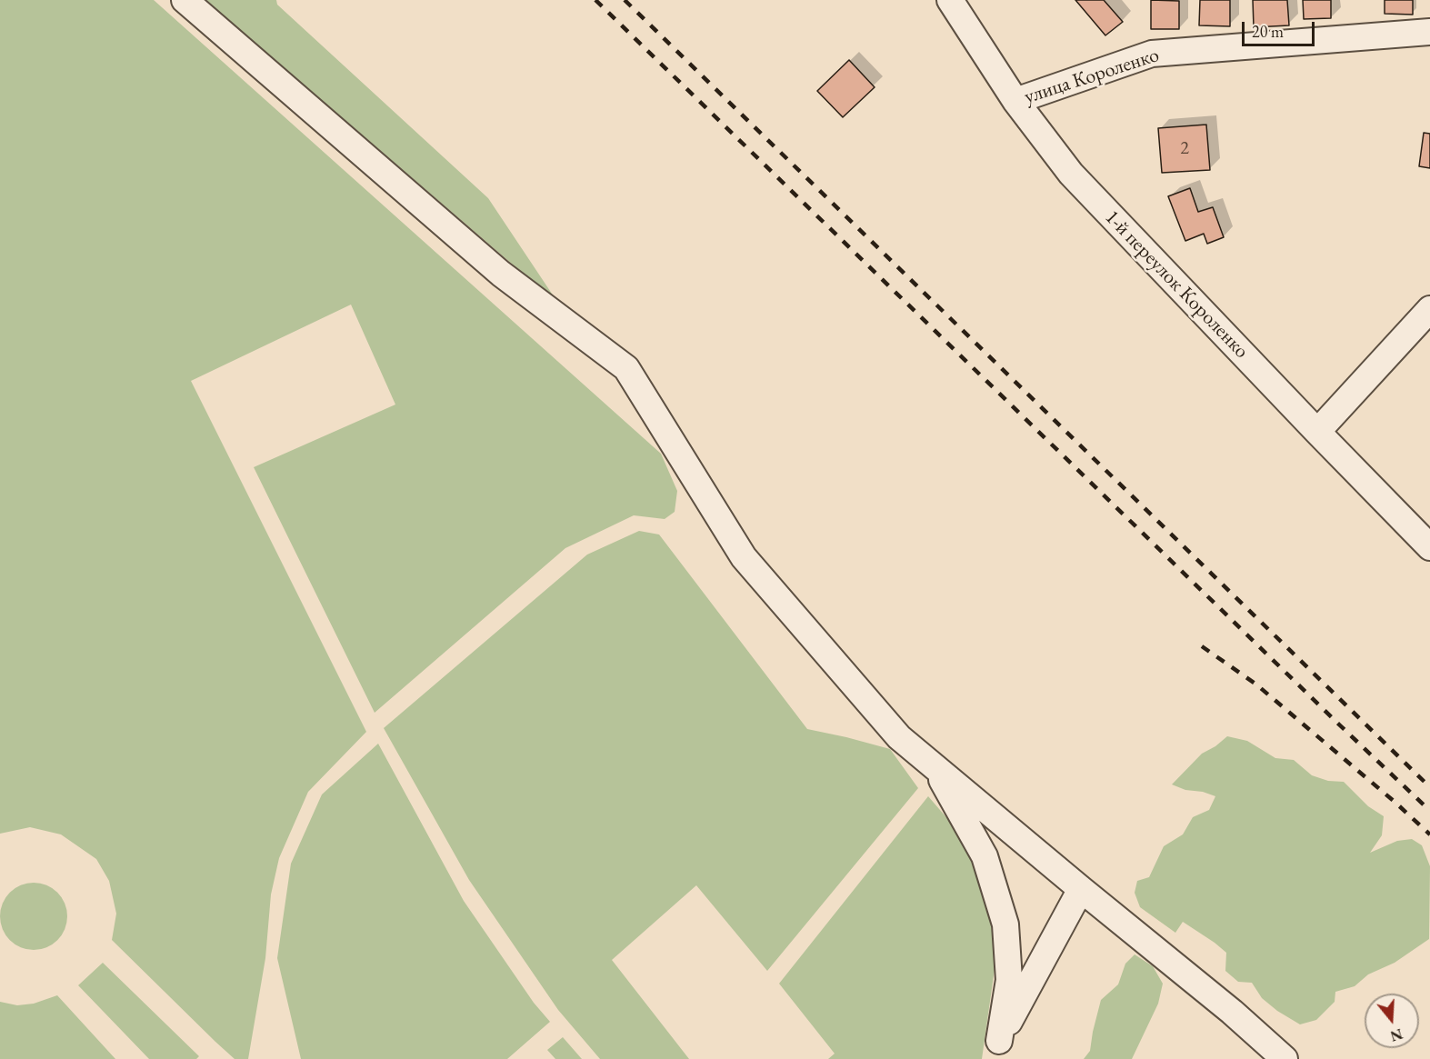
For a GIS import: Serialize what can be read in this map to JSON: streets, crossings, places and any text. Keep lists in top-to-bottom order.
{
  "streets": {
    "street": ["улица Короленко", "1-й переулок Короленко"]
  },
  "crossings": [
    ["улица Короленко", "1-й переулок Короленко"]
  ],
  "house_numbers": ["2"],
  "scale_bar": "20 m",
  "north": "bottom"
}
